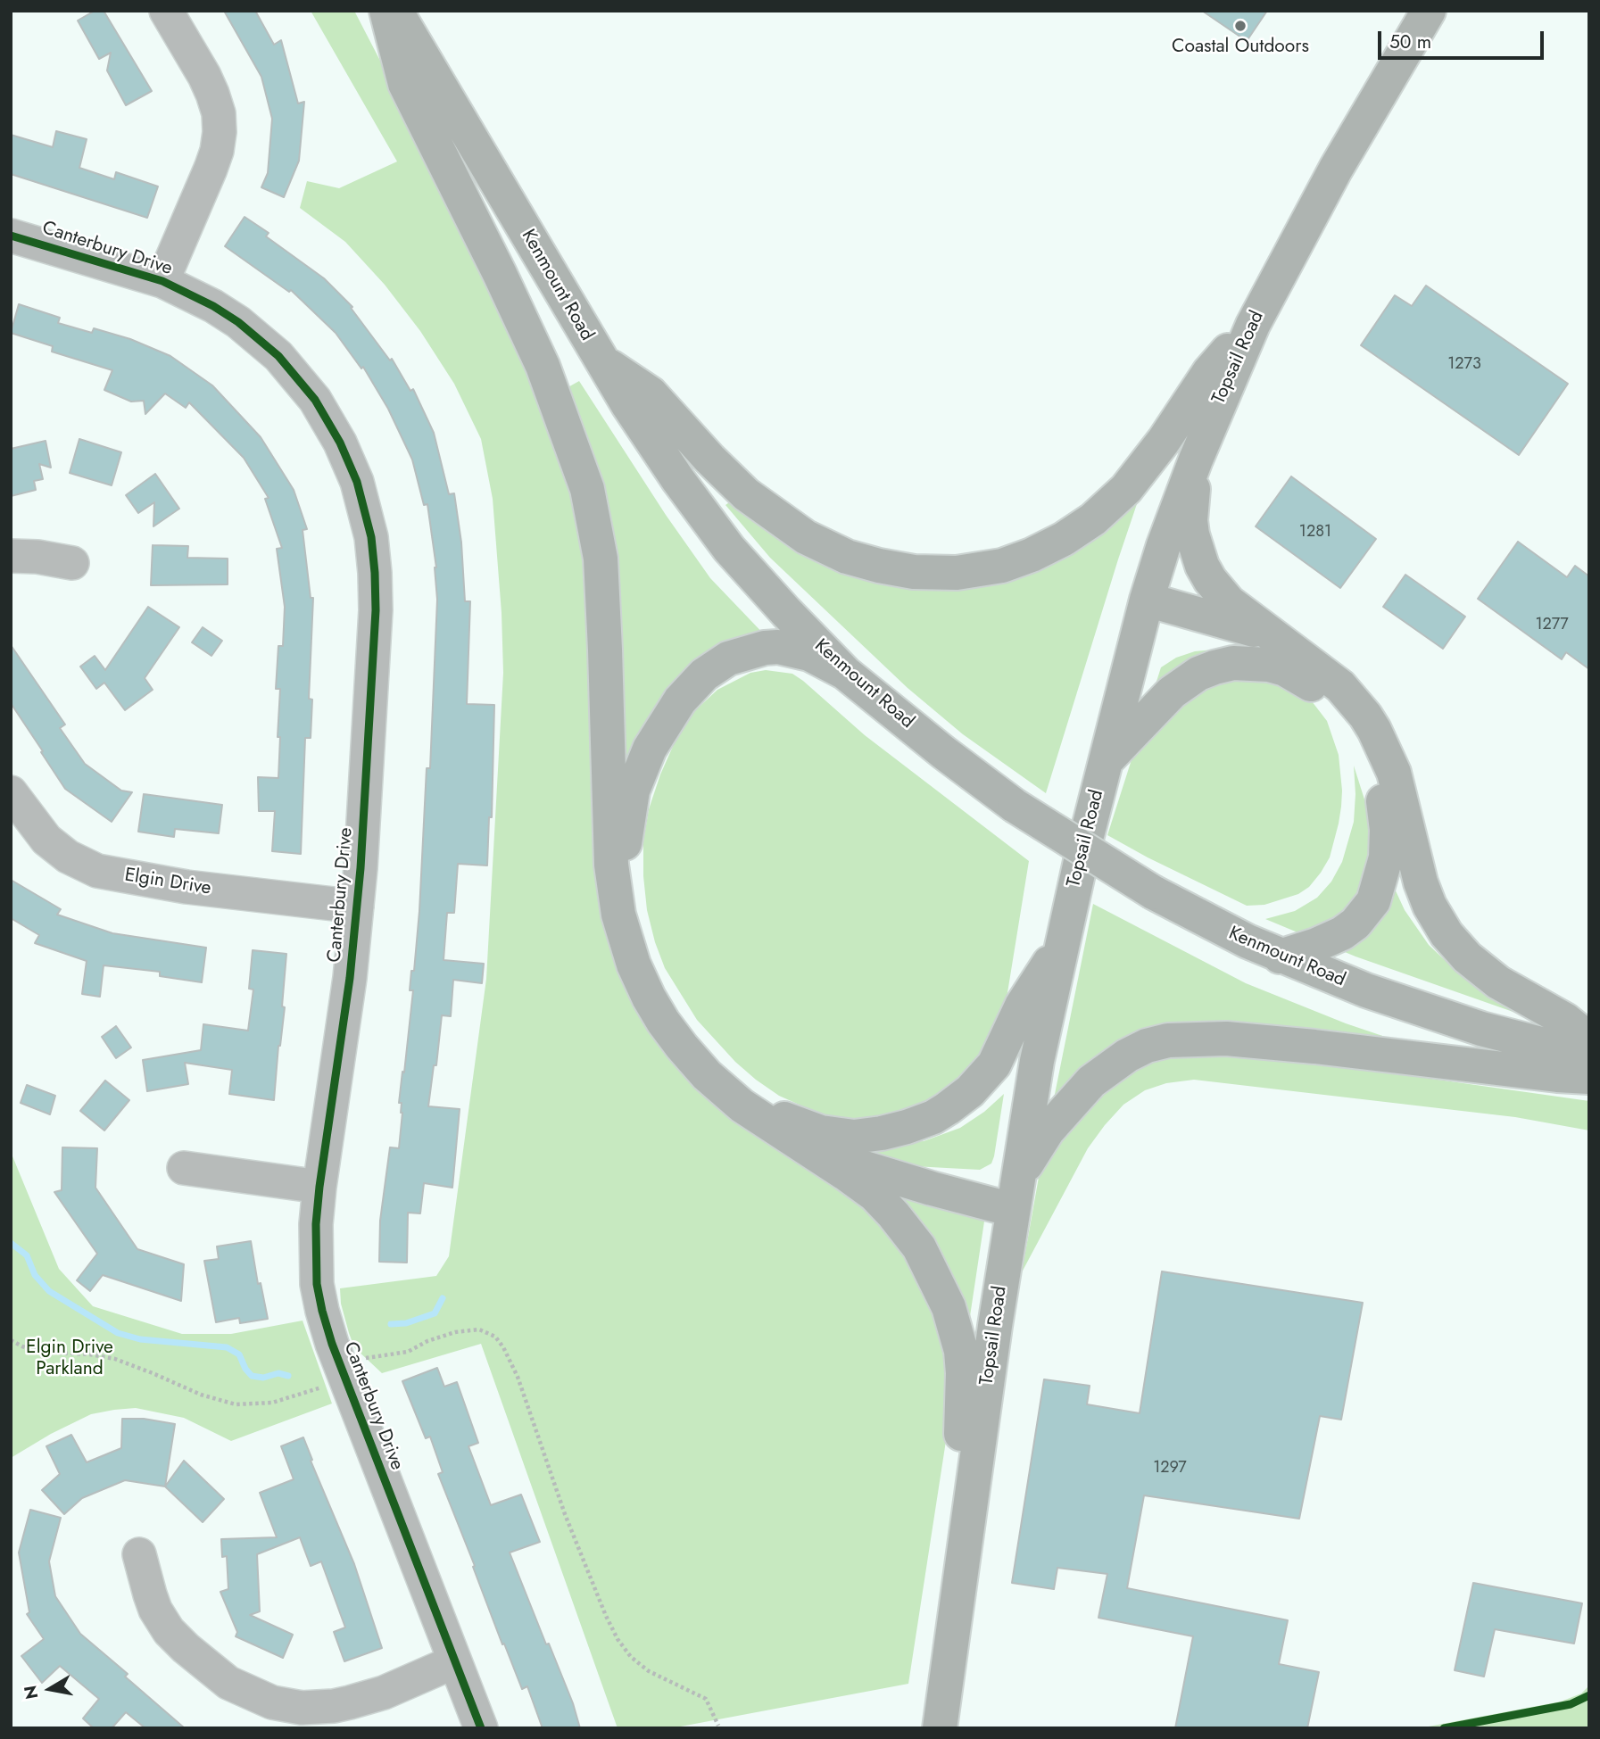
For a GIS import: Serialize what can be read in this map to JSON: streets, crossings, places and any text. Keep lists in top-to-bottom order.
{
  "streets": {
    "main road": ["Kenmount Road", "Topsail Road"],
    "street": ["Canterbury Drive", "Elgin Drive"]
  },
  "crossings": [
    ["Canterbury Drive", "Elgin Drive"]
  ],
  "parks": ["Elgin Drive Parkland"],
  "places": ["Coastal Outdoors"],
  "house_numbers": [
    "1273",
    "1281",
    "1277",
    "1297"
  ],
  "scale_bar": "50 m",
  "north": "left"
}
